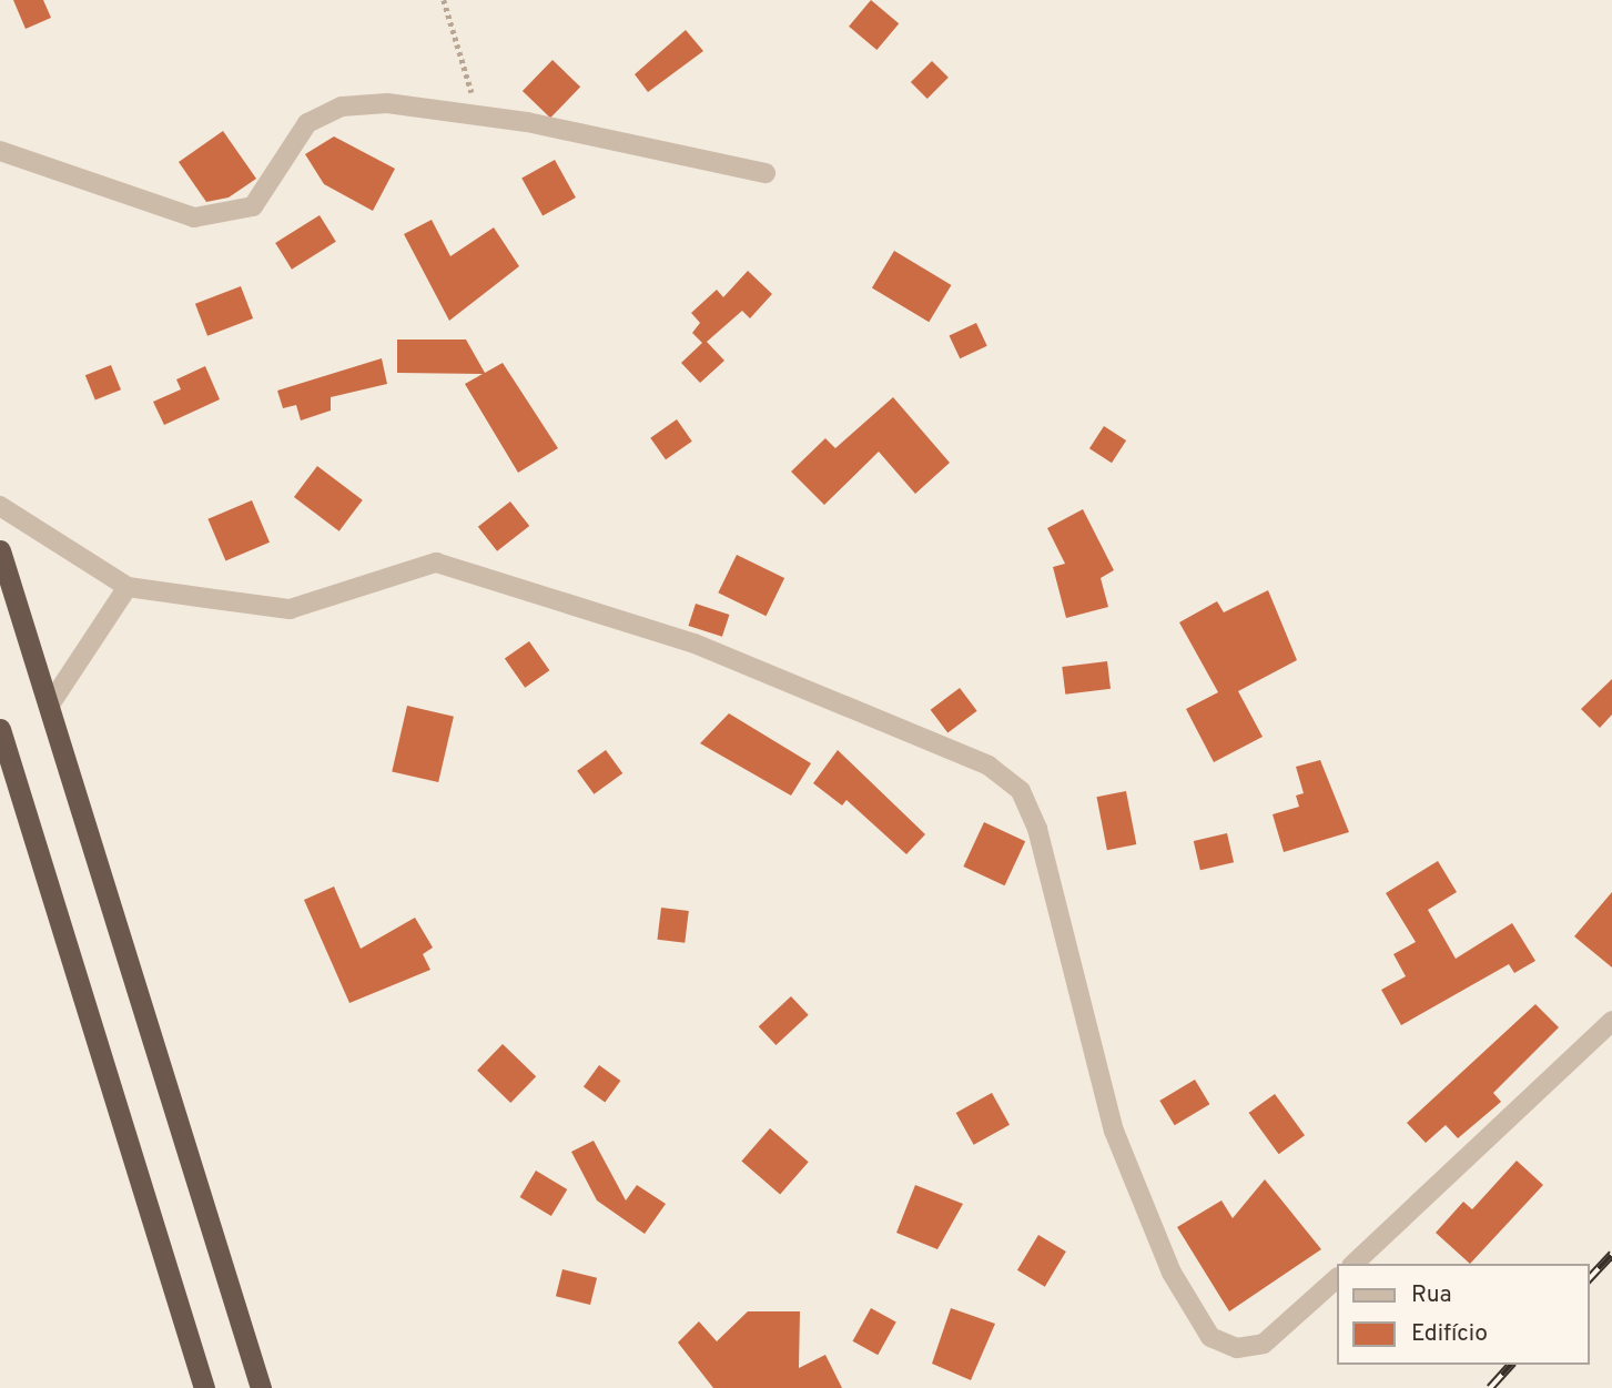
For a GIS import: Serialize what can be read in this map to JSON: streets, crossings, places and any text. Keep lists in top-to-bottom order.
{
  "legend": ["Rua", "Edifício"]
}
